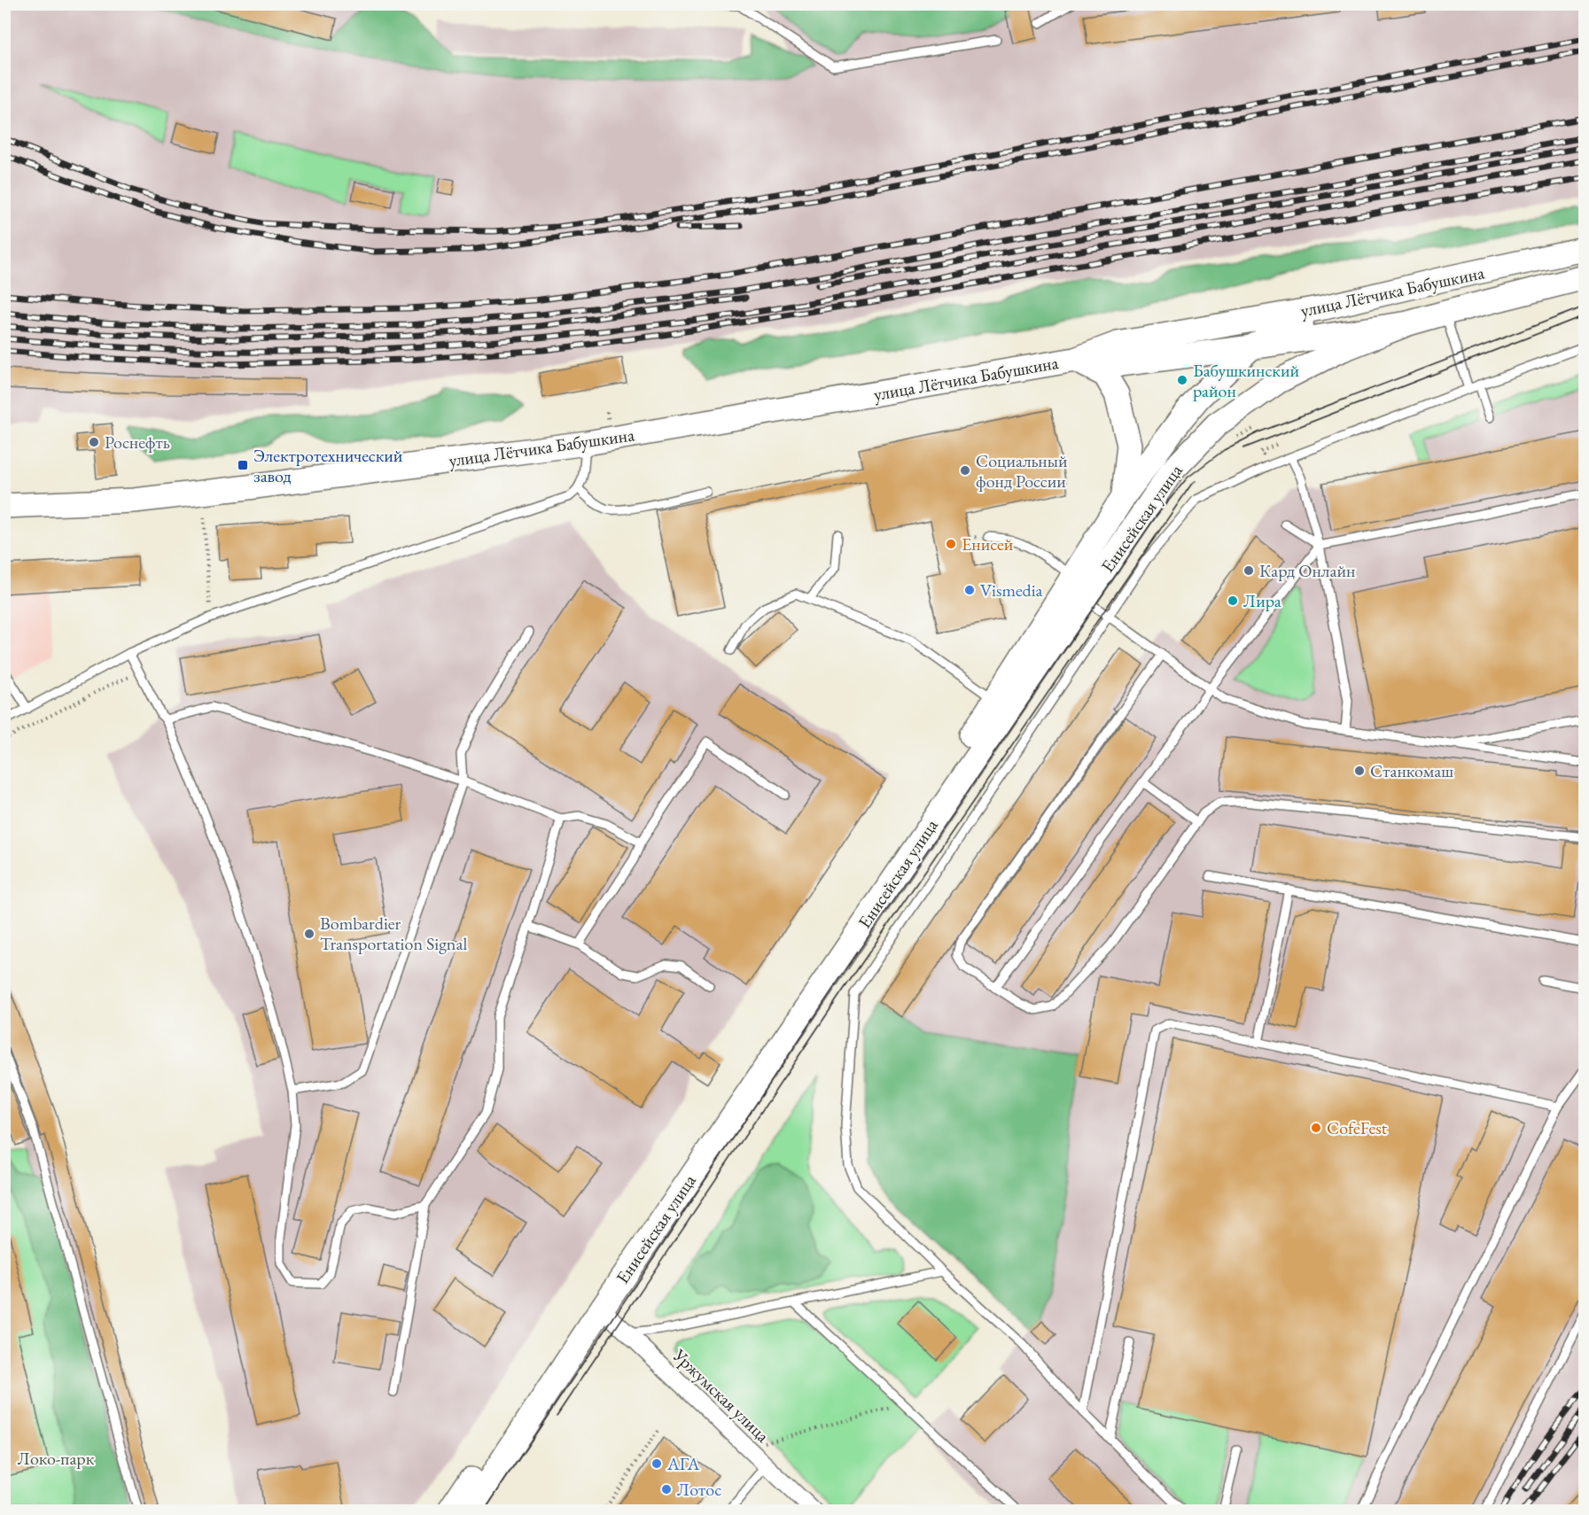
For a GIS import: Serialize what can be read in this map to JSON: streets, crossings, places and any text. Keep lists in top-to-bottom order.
{
  "streets": {
    "main road": ["улица Лётчика Бабушкина", "Енисейская улица"],
    "street": ["Уржумская улица"]
  },
  "crossings": [
    ["улица Лётчика Бабушкина", "Енисейская улица"],
    ["Енисейская улица", "Уржумская улица"]
  ],
  "parks": ["Локо-парк"],
  "places": {
    "other": [
      "Бабушкинский район",
      "Роснефть",
      "Социальный фонд России",
      "Енисей",
      "Кард Онлайн",
      "Vismedia",
      "Лира",
      "Станкомаш",
      "Bombardier Transportation Signal",
      "CofeFest",
      "АГА",
      "Лотос"
    ],
    "transit": ["Электротехнический завод"]
  }
}
